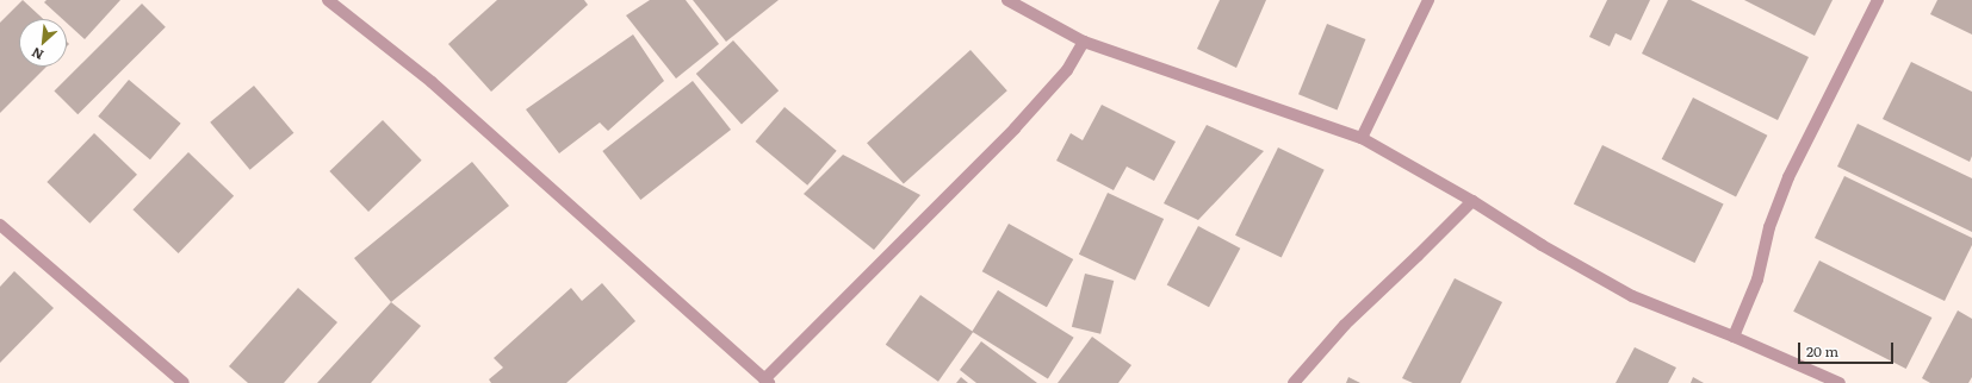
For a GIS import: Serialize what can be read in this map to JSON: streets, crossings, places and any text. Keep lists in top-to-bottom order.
{
  "scale_bar": "20 m",
  "north": "bottom left"
}
